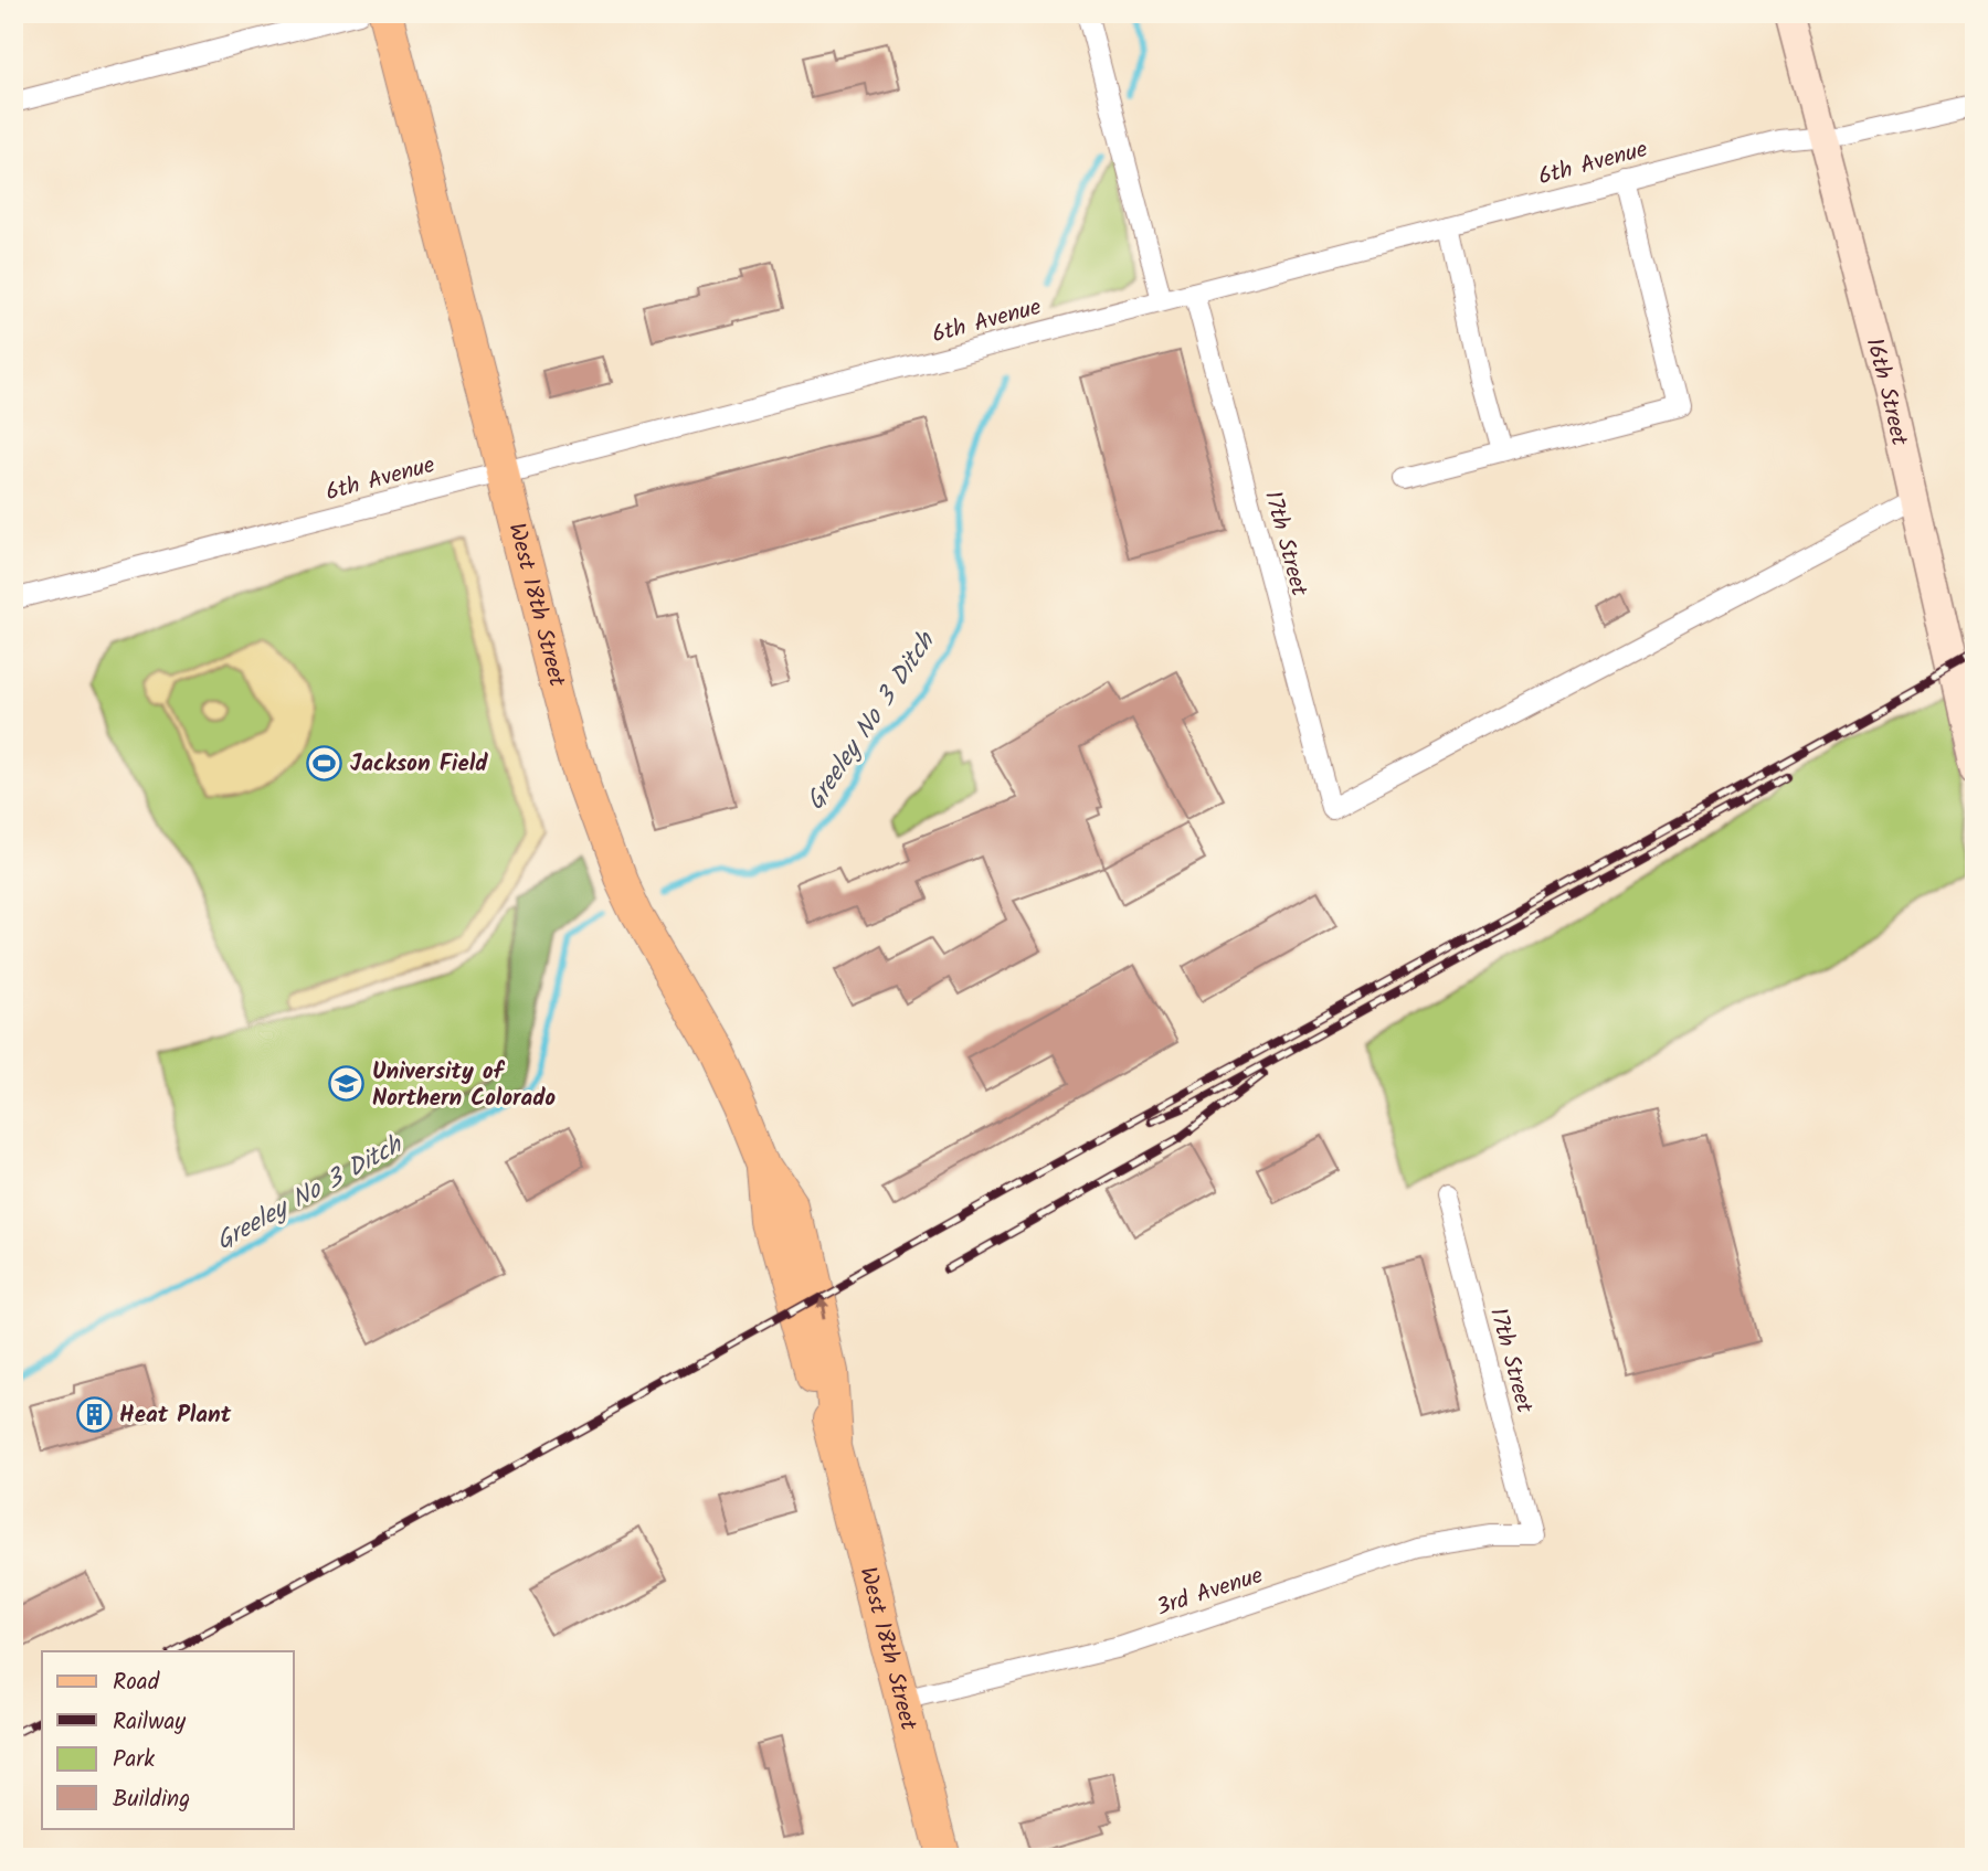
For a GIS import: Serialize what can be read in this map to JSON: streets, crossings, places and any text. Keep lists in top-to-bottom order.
{
  "streets": {
    "main road": ["16th Street", "West 18th Street"],
    "street": ["6th Avenue", "17th Street", "3rd Avenue"]
  },
  "crossings": [
    ["6th Avenue", "16th Street"],
    ["6th Avenue", "17th Street"],
    ["6th Avenue", "West 18th Street"],
    ["16th Street", "17th Street"],
    ["17th Street", "3rd Avenue"],
    ["West 18th Street", "3rd Avenue"]
  ],
  "water": ["Greeley No 3 Ditch"],
  "places": {
    "sports": ["Jackson Field"],
    "school or university": ["University of Northern Colorado"],
    "building": ["Heat Plant"]
  },
  "legend": [
    "Road",
    "Railway",
    "Park",
    "Building"
  ]
}
